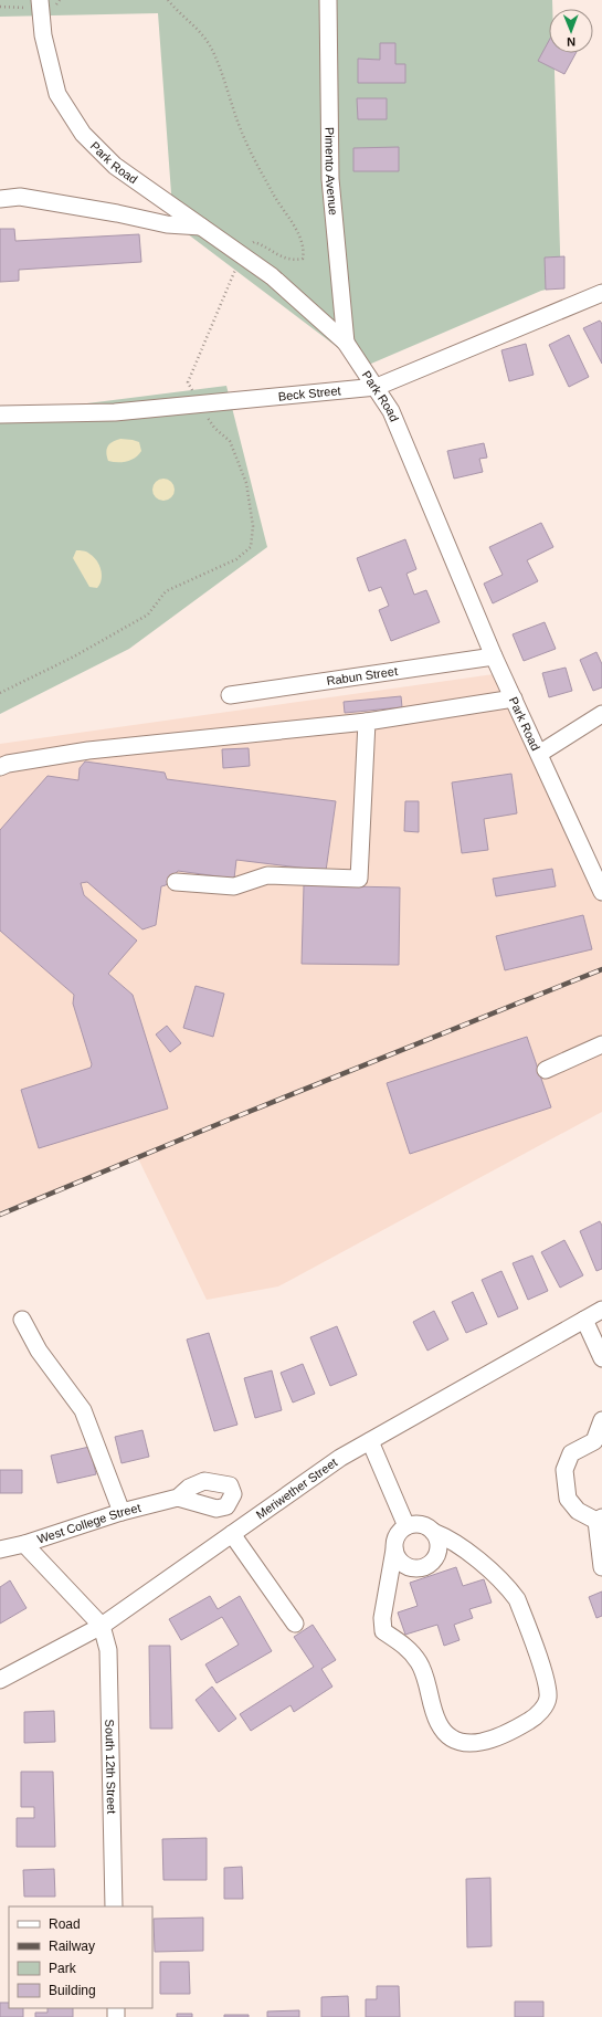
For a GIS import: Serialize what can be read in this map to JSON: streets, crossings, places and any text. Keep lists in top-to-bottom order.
{
  "streets": {
    "street": [
      "Park Road",
      "Pimento Avenue",
      "Beck Street",
      "Rabun Street",
      "Meriwether Street",
      "West College Street",
      "South 12th Street"
    ]
  },
  "crossings": [
    ["Park Road", "Pimento Avenue"],
    ["Park Road", "Beck Street"],
    ["Park Road", "Rabun Street"],
    ["Meriwether Street", "South 12th Street"]
  ],
  "legend": [
    "Road",
    "Railway",
    "Park",
    "Building"
  ],
  "north": "bottom"
}
